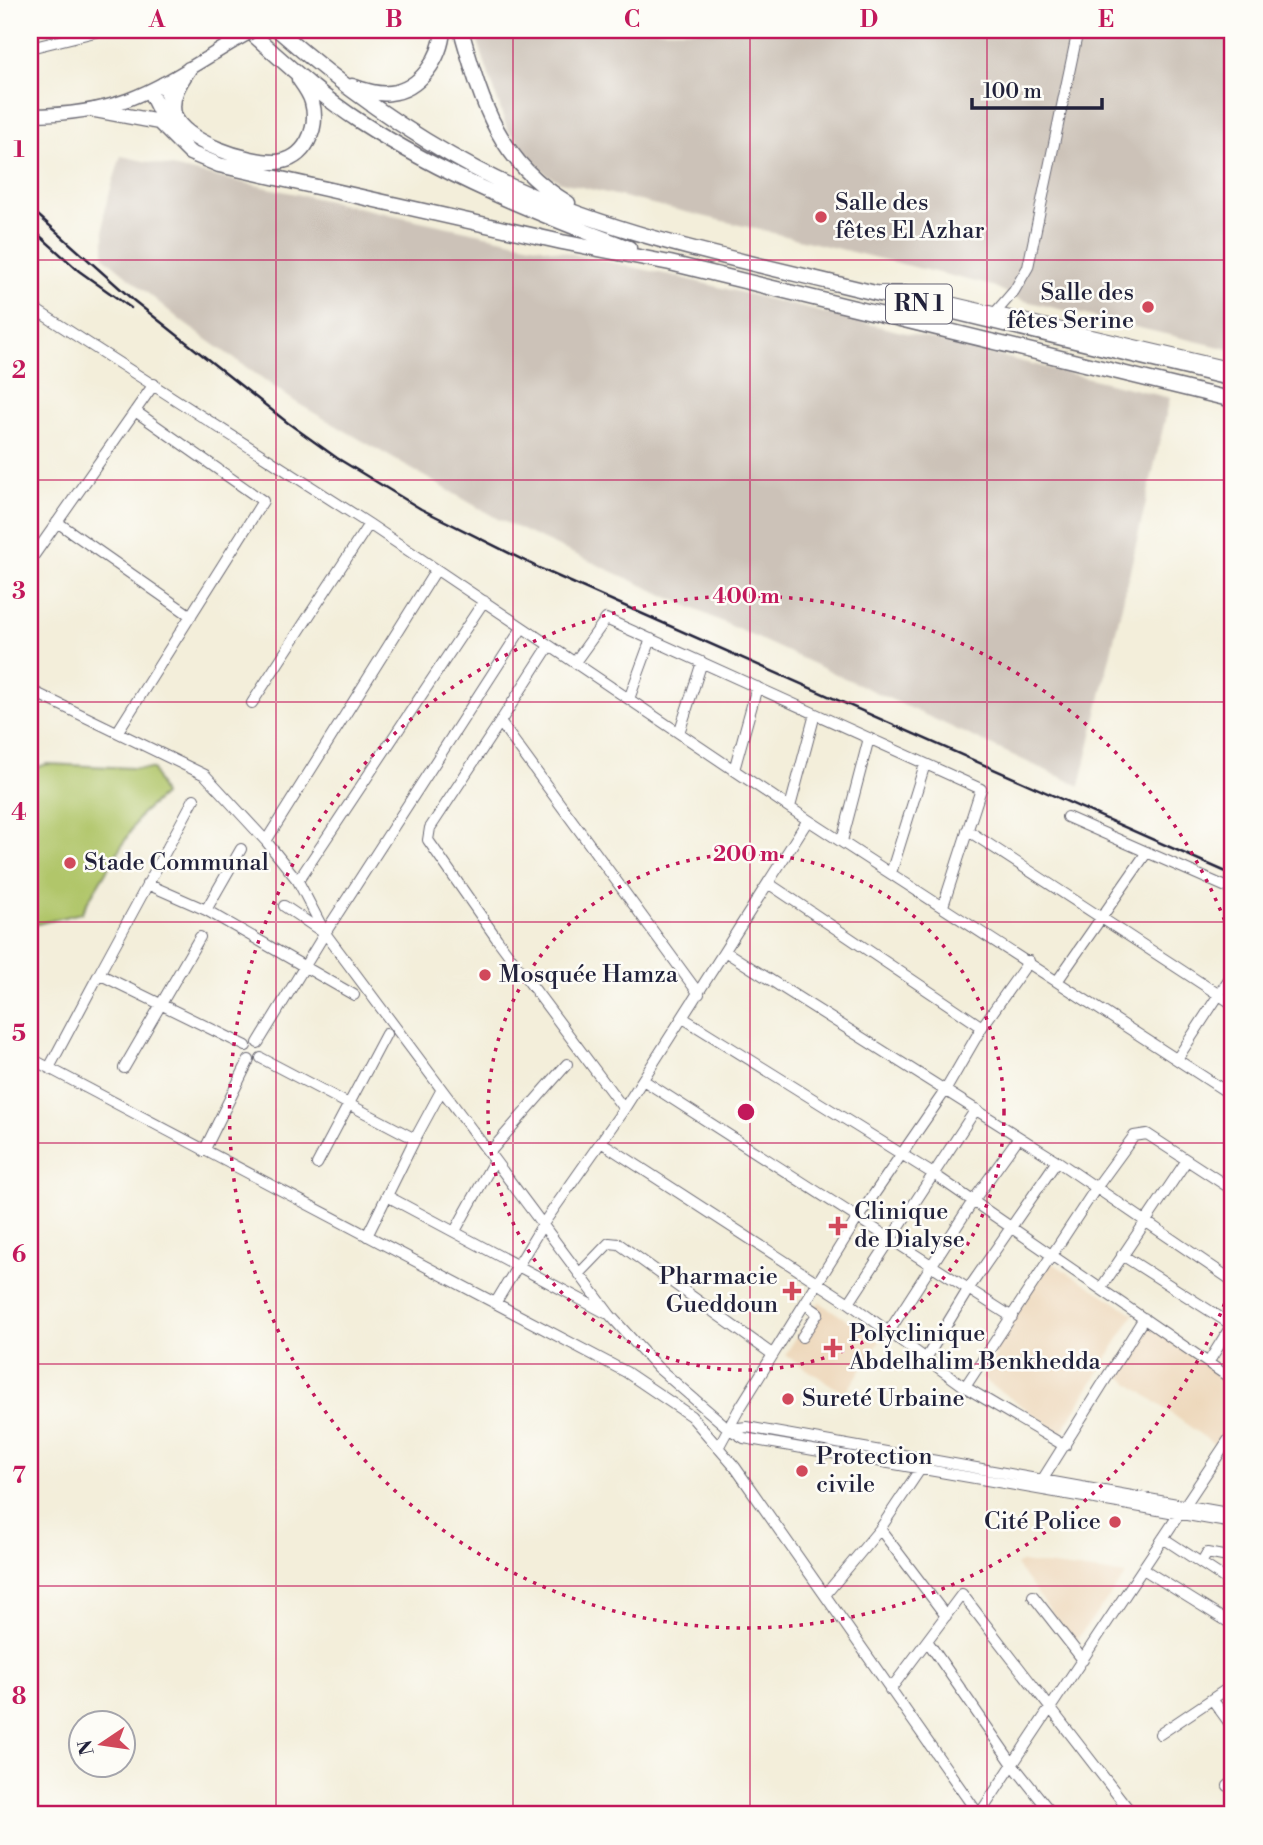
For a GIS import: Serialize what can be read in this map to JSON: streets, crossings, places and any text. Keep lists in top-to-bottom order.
{
  "streets": {
    "highway": ["RN 1"]
  },
  "places": {
    "other": [
      "Salle des fêtes El Azhar",
      "Salle des fêtes Serine",
      "Stade Communal",
      "Mosquée Hamza",
      "Sureté Urbaine",
      "Protection civile",
      "Cité Police"
    ],
    "health": ["Clinique de Dialyse", "Pharmacie Gueddoun", "Polyclinique Abdelhalim Benkhedda"]
  },
  "scale_bar": "100 m",
  "north": "left",
  "grid": {
    "columns": [
      "A",
      "B",
      "C",
      "D",
      "E"
    ],
    "rows": [
      "1",
      "2",
      "3",
      "4",
      "5",
      "6",
      "7",
      "8"
    ]
  },
  "rings": ["400 m", "200 m"]
}
